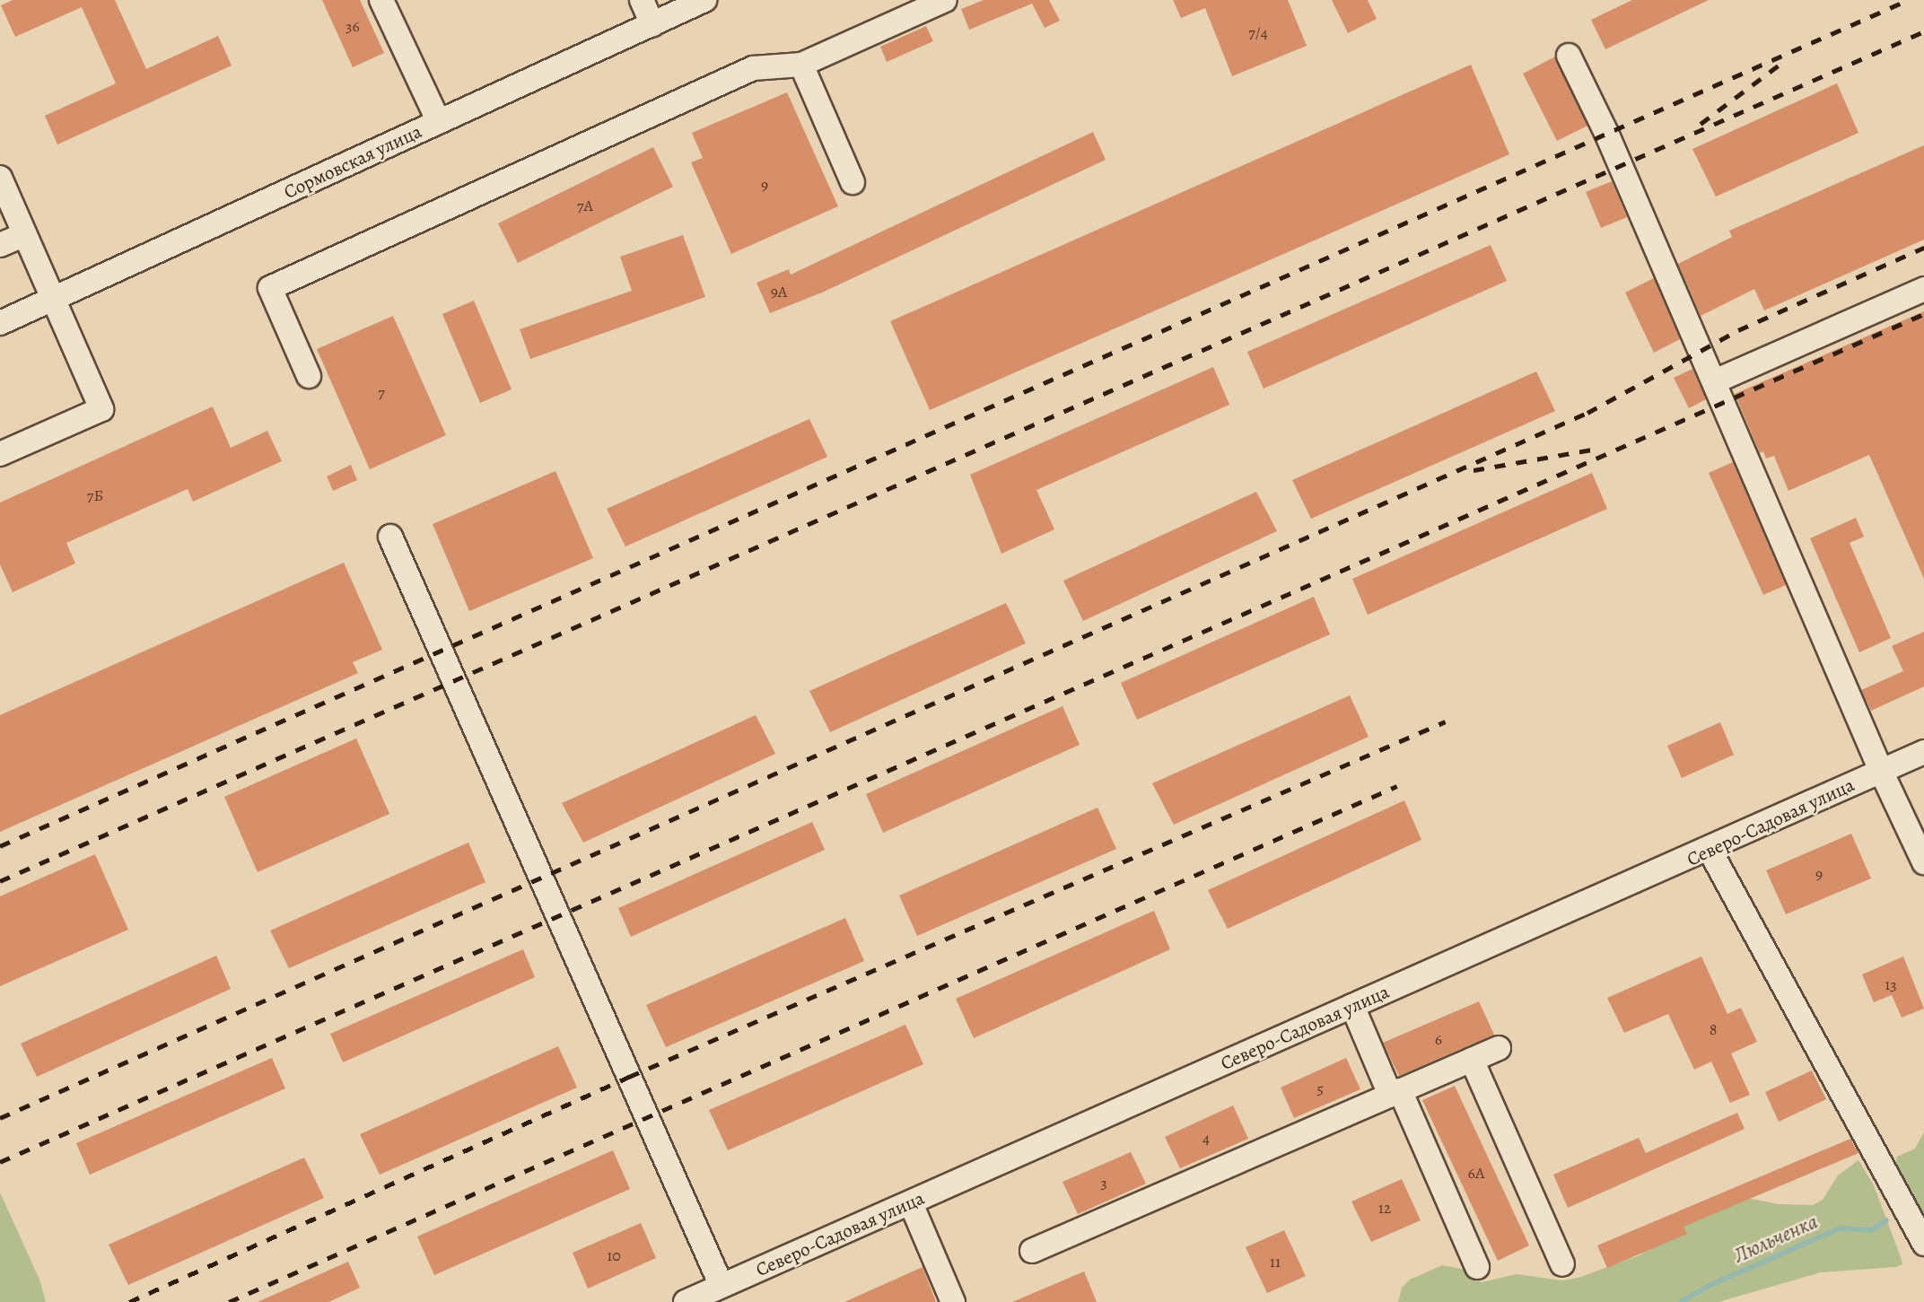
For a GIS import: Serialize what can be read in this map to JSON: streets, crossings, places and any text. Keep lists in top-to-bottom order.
{
  "streets": {
    "street": ["Сормовская улица", "Северо-Садовая улица"]
  },
  "water": ["Люльченка"],
  "house_numbers": [
    "36",
    "7/4",
    "9",
    "7А",
    "9А",
    "7",
    "7Б",
    "9",
    "13",
    "8",
    "6",
    "5",
    "4",
    "6А",
    "3",
    "12",
    "10",
    "11"
  ]
}
